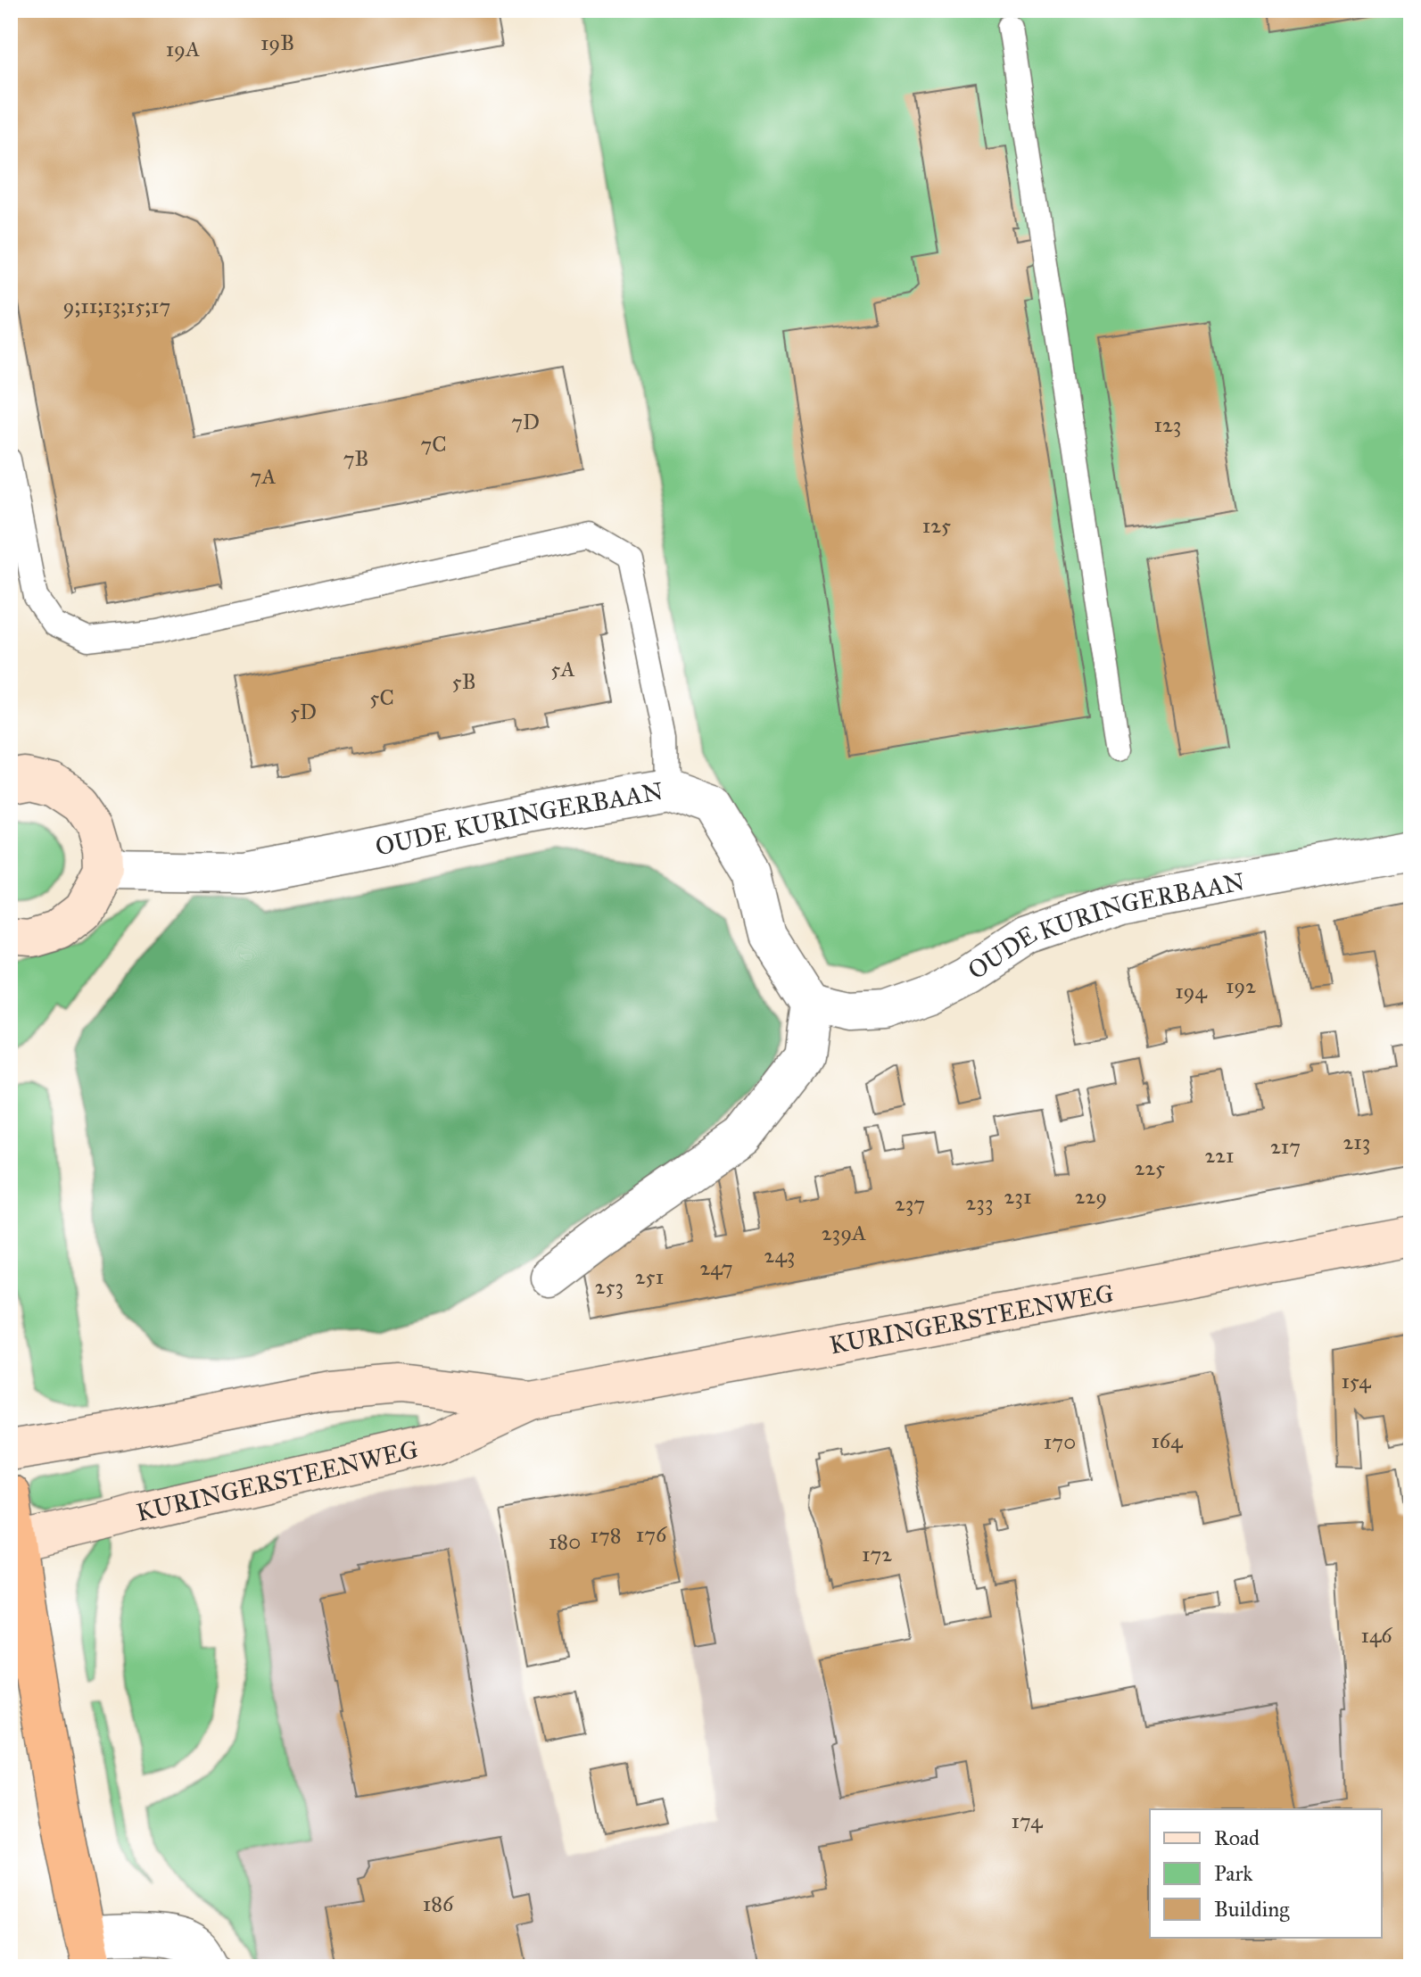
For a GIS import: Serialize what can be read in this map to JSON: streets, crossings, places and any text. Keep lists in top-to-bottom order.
{
  "streets": {
    "main road": ["KURINGERSTEENWEG"],
    "street": ["OUDE KURINGERBAAN"]
  },
  "house_numbers": [
    "19B",
    "19A",
    "9;11;13;15;17",
    "7D",
    "123",
    "7C",
    "7B",
    "7A",
    "125",
    "5A",
    "5B",
    "5C",
    "5D",
    "192",
    "194",
    "213",
    "217",
    "221",
    "225",
    "231",
    "229",
    "233",
    "237",
    "239A",
    "243",
    "247",
    "251",
    "253",
    "154",
    "164",
    "170",
    "176",
    "178",
    "180",
    "172",
    "146",
    "174",
    "186"
  ],
  "legend": ["Road", "Park", "Building"]
}
